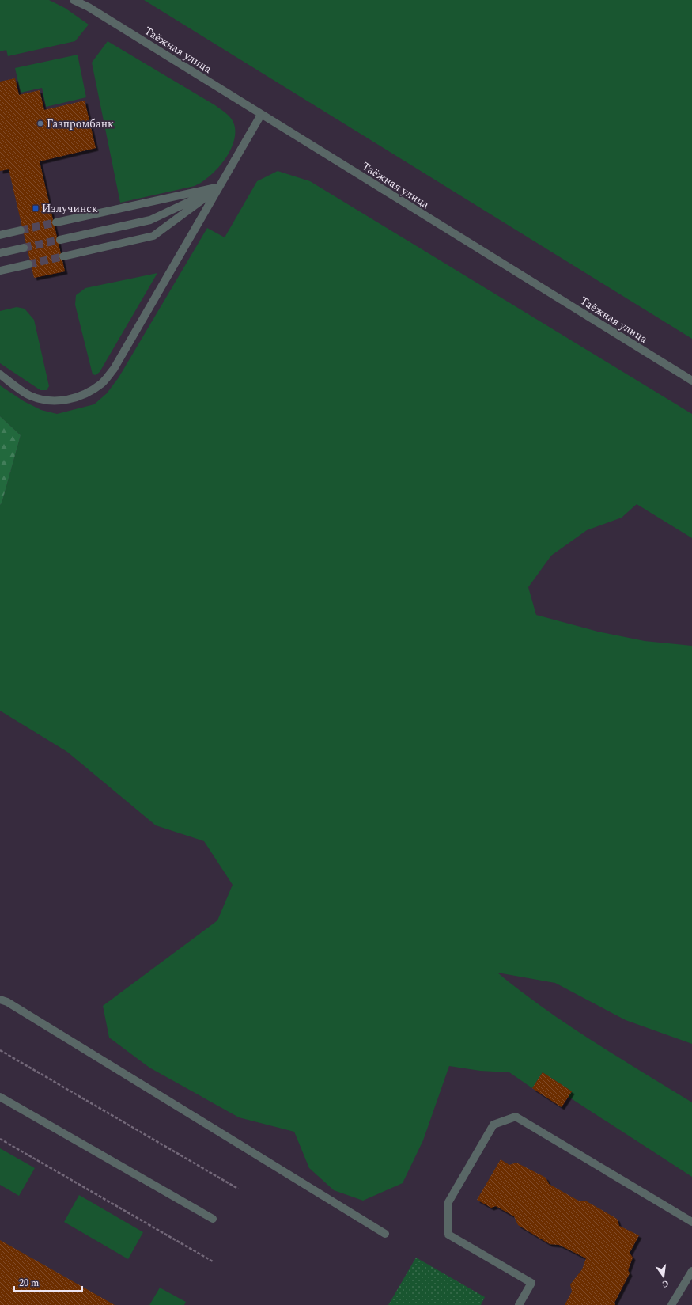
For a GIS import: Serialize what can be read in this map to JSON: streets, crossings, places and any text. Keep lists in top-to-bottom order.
{
  "streets": {
    "street": ["Таёжная улица"]
  },
  "places": {
    "other": ["Газпромбанк"],
    "transit": ["Излучинск"]
  },
  "scale_bar": "20 m",
  "north": "bottom"
}
